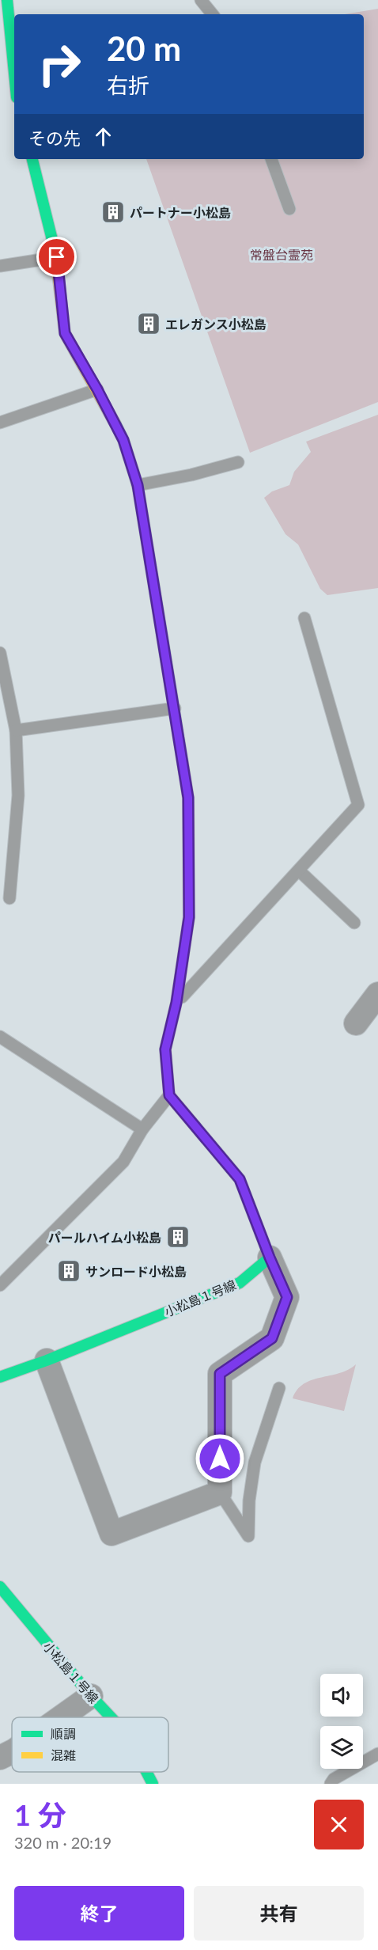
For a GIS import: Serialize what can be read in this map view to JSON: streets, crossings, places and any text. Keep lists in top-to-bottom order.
{
  "streets": {
    "street": ["小松島１号線"]
  },
  "parks": ["常盤台霊苑"],
  "places": {
    "building": [
      "パートナー小松島",
      "エレガンス小松島",
      "パールハイム小松島",
      "サンロード小松島"
    ]
  },
  "legend": ["順調", "混雑"],
  "page": {
    "turn": ["20 m", "右折"],
    "then": "その先",
    "heading": ["1 分", "320 m · 20:19"],
    "buttons": ["終了", "共有"]
  }
}
